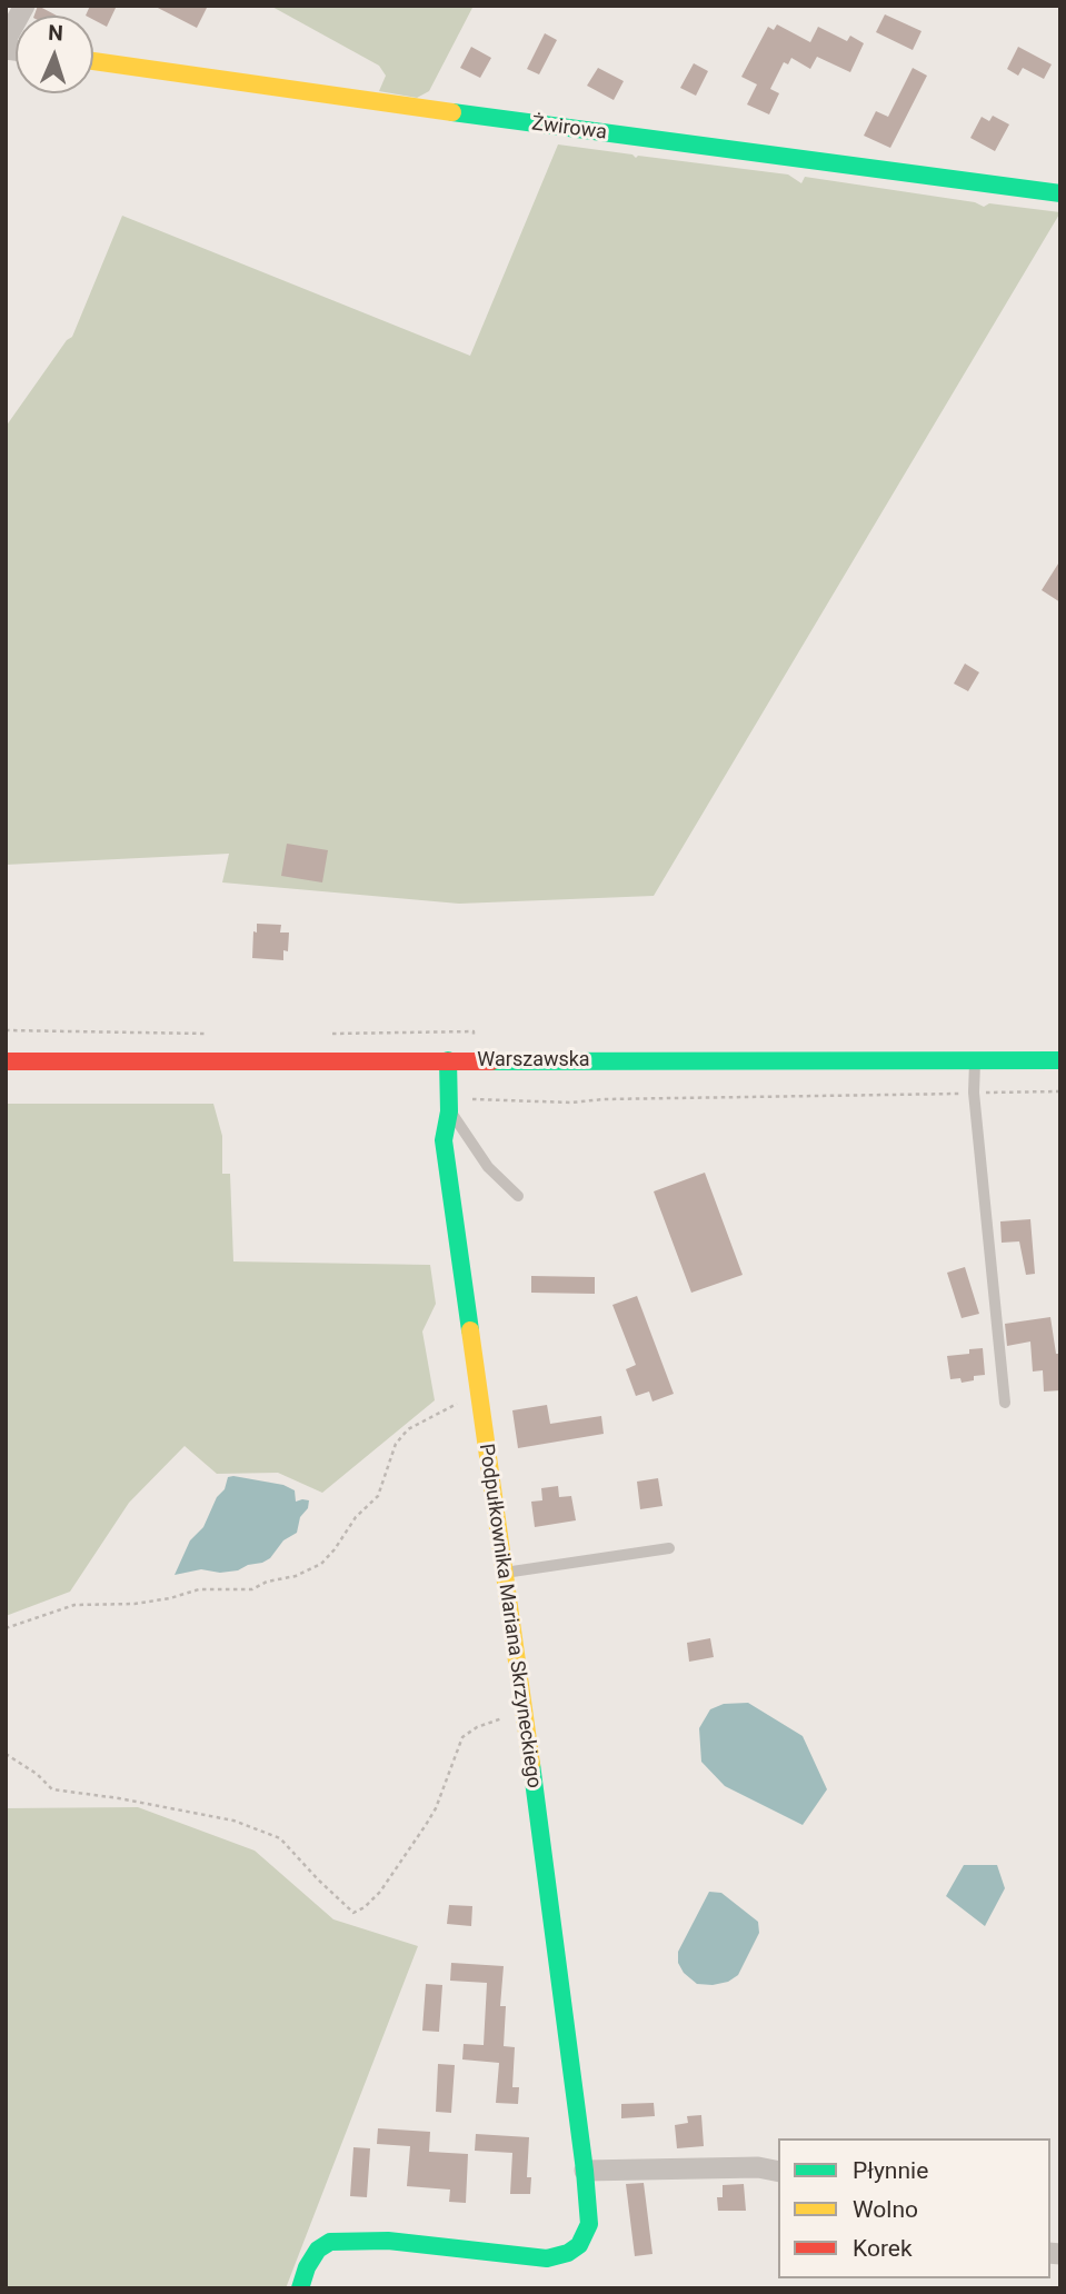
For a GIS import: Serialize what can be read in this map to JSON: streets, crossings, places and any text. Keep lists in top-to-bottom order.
{
  "streets": {
    "street": ["Żwirowa", "Warszawska", "Podpułkownika Mariana Skrzyneckiego"]
  },
  "crossings": [
    ["Warszawska", "Podpułkownika Mariana Skrzyneckiego"]
  ],
  "legend": ["Płynnie", "Wolno", "Korek"],
  "north": "top"
}
